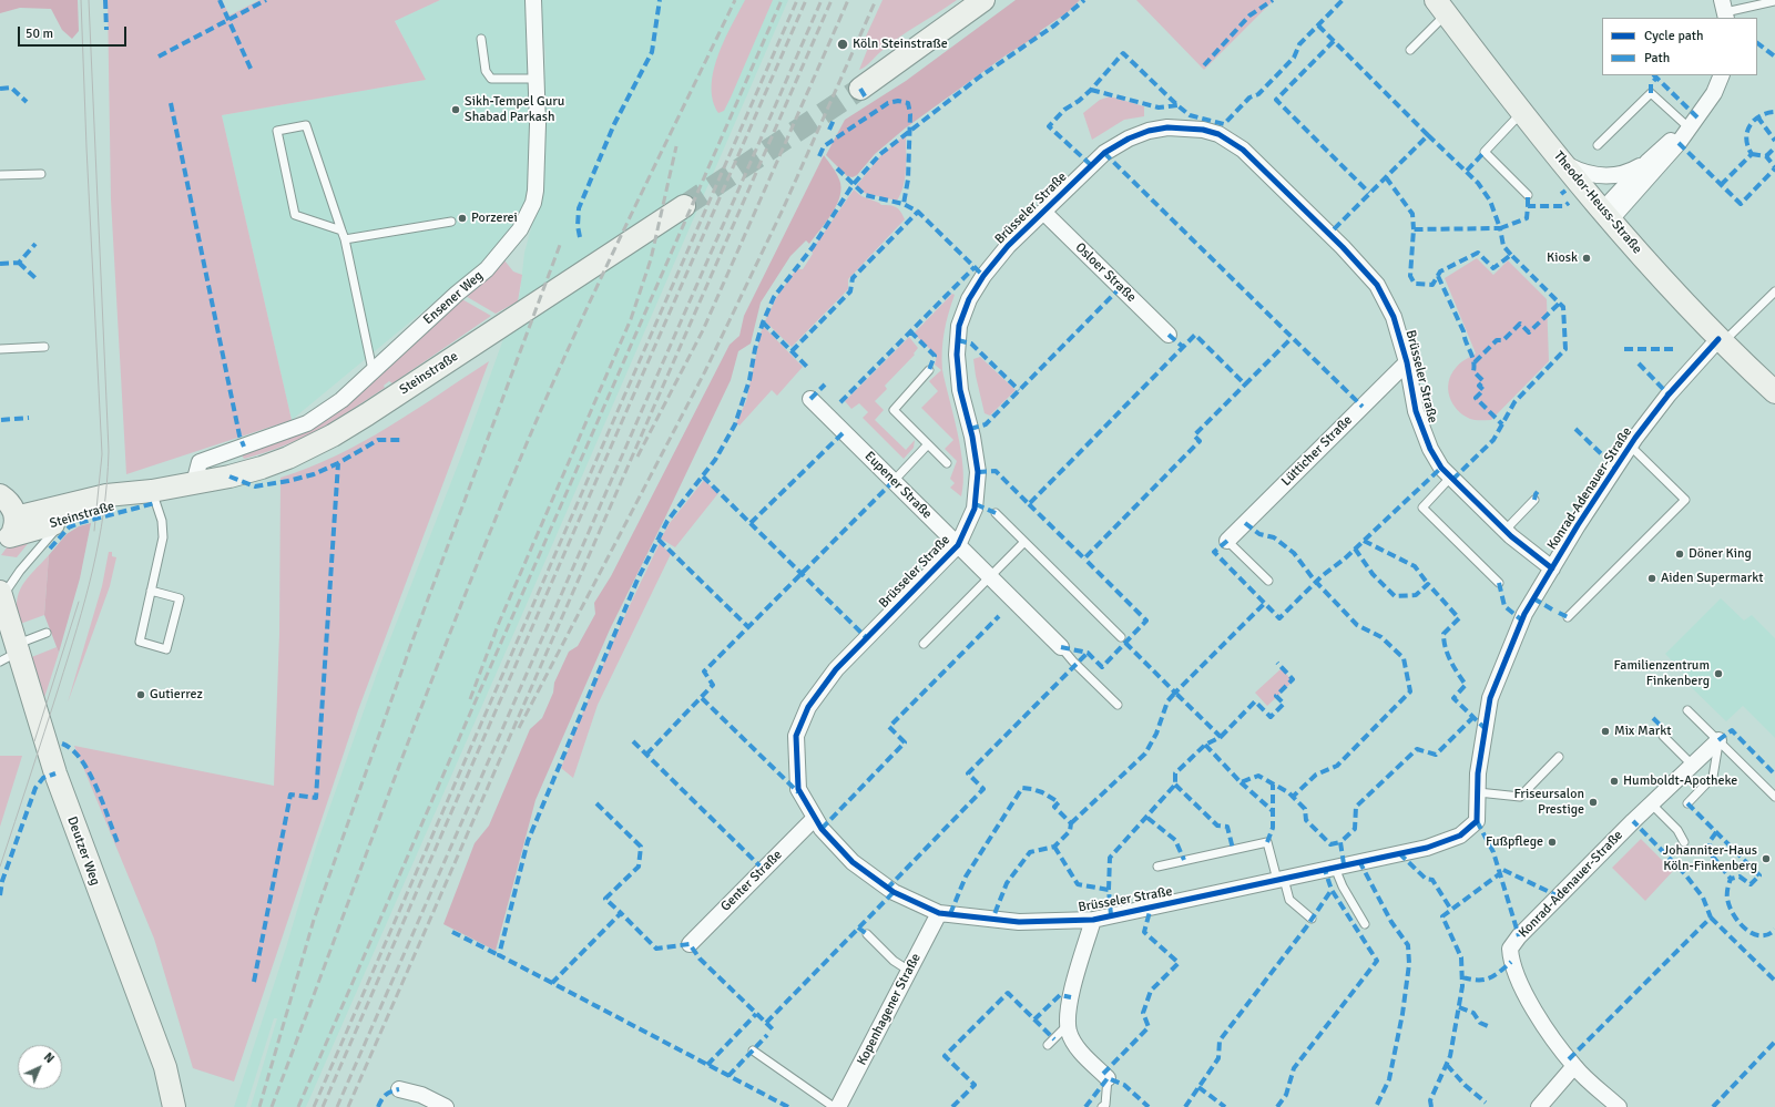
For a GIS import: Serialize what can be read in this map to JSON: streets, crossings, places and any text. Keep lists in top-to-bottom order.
{
  "streets": {
    "main road": ["Theodor-Heuss-Straße", "Steinstraße", "Deutzer Weg"],
    "street": [
      "Brüsseler Straße",
      "Osloer Straße",
      "Ensener Weg",
      "Lütticher Straße",
      "Eupener Straße",
      "Konrad-Adenauer-Straße",
      "Genter Straße",
      "Kopenhagener Straße"
    ]
  },
  "crossings": [
    ["Theodor-Heuss-Straße", "Konrad-Adenauer-Straße"],
    ["Brüsseler Straße", "Osloer Straße"],
    ["Brüsseler Straße", "Lütticher Straße"],
    ["Brüsseler Straße", "Eupener Straße"],
    ["Brüsseler Straße", "Konrad-Adenauer-Straße"],
    ["Brüsseler Straße", "Genter Straße"],
    ["Brüsseler Straße", "Kopenhagener Straße"],
    ["Ensener Weg", "Steinstraße"]
  ],
  "places": [
    "Köln Steinstraße",
    "Sikh-Tempel Guru Shabad Parkash",
    "Porzerei",
    "Kiosk",
    "Döner King",
    "Aiden Supermarkt",
    "Familienzentrum Finkenberg",
    "Gutierrez",
    "Mix Markt",
    "Humboldt-Apotheke",
    "Friseursalon Prestige",
    "Fußpflege",
    "Johanniter-Haus Köln-Finkenberg"
  ],
  "legend": ["Cycle path", "Path"],
  "scale_bar": "50 m",
  "north": "top right"
}
